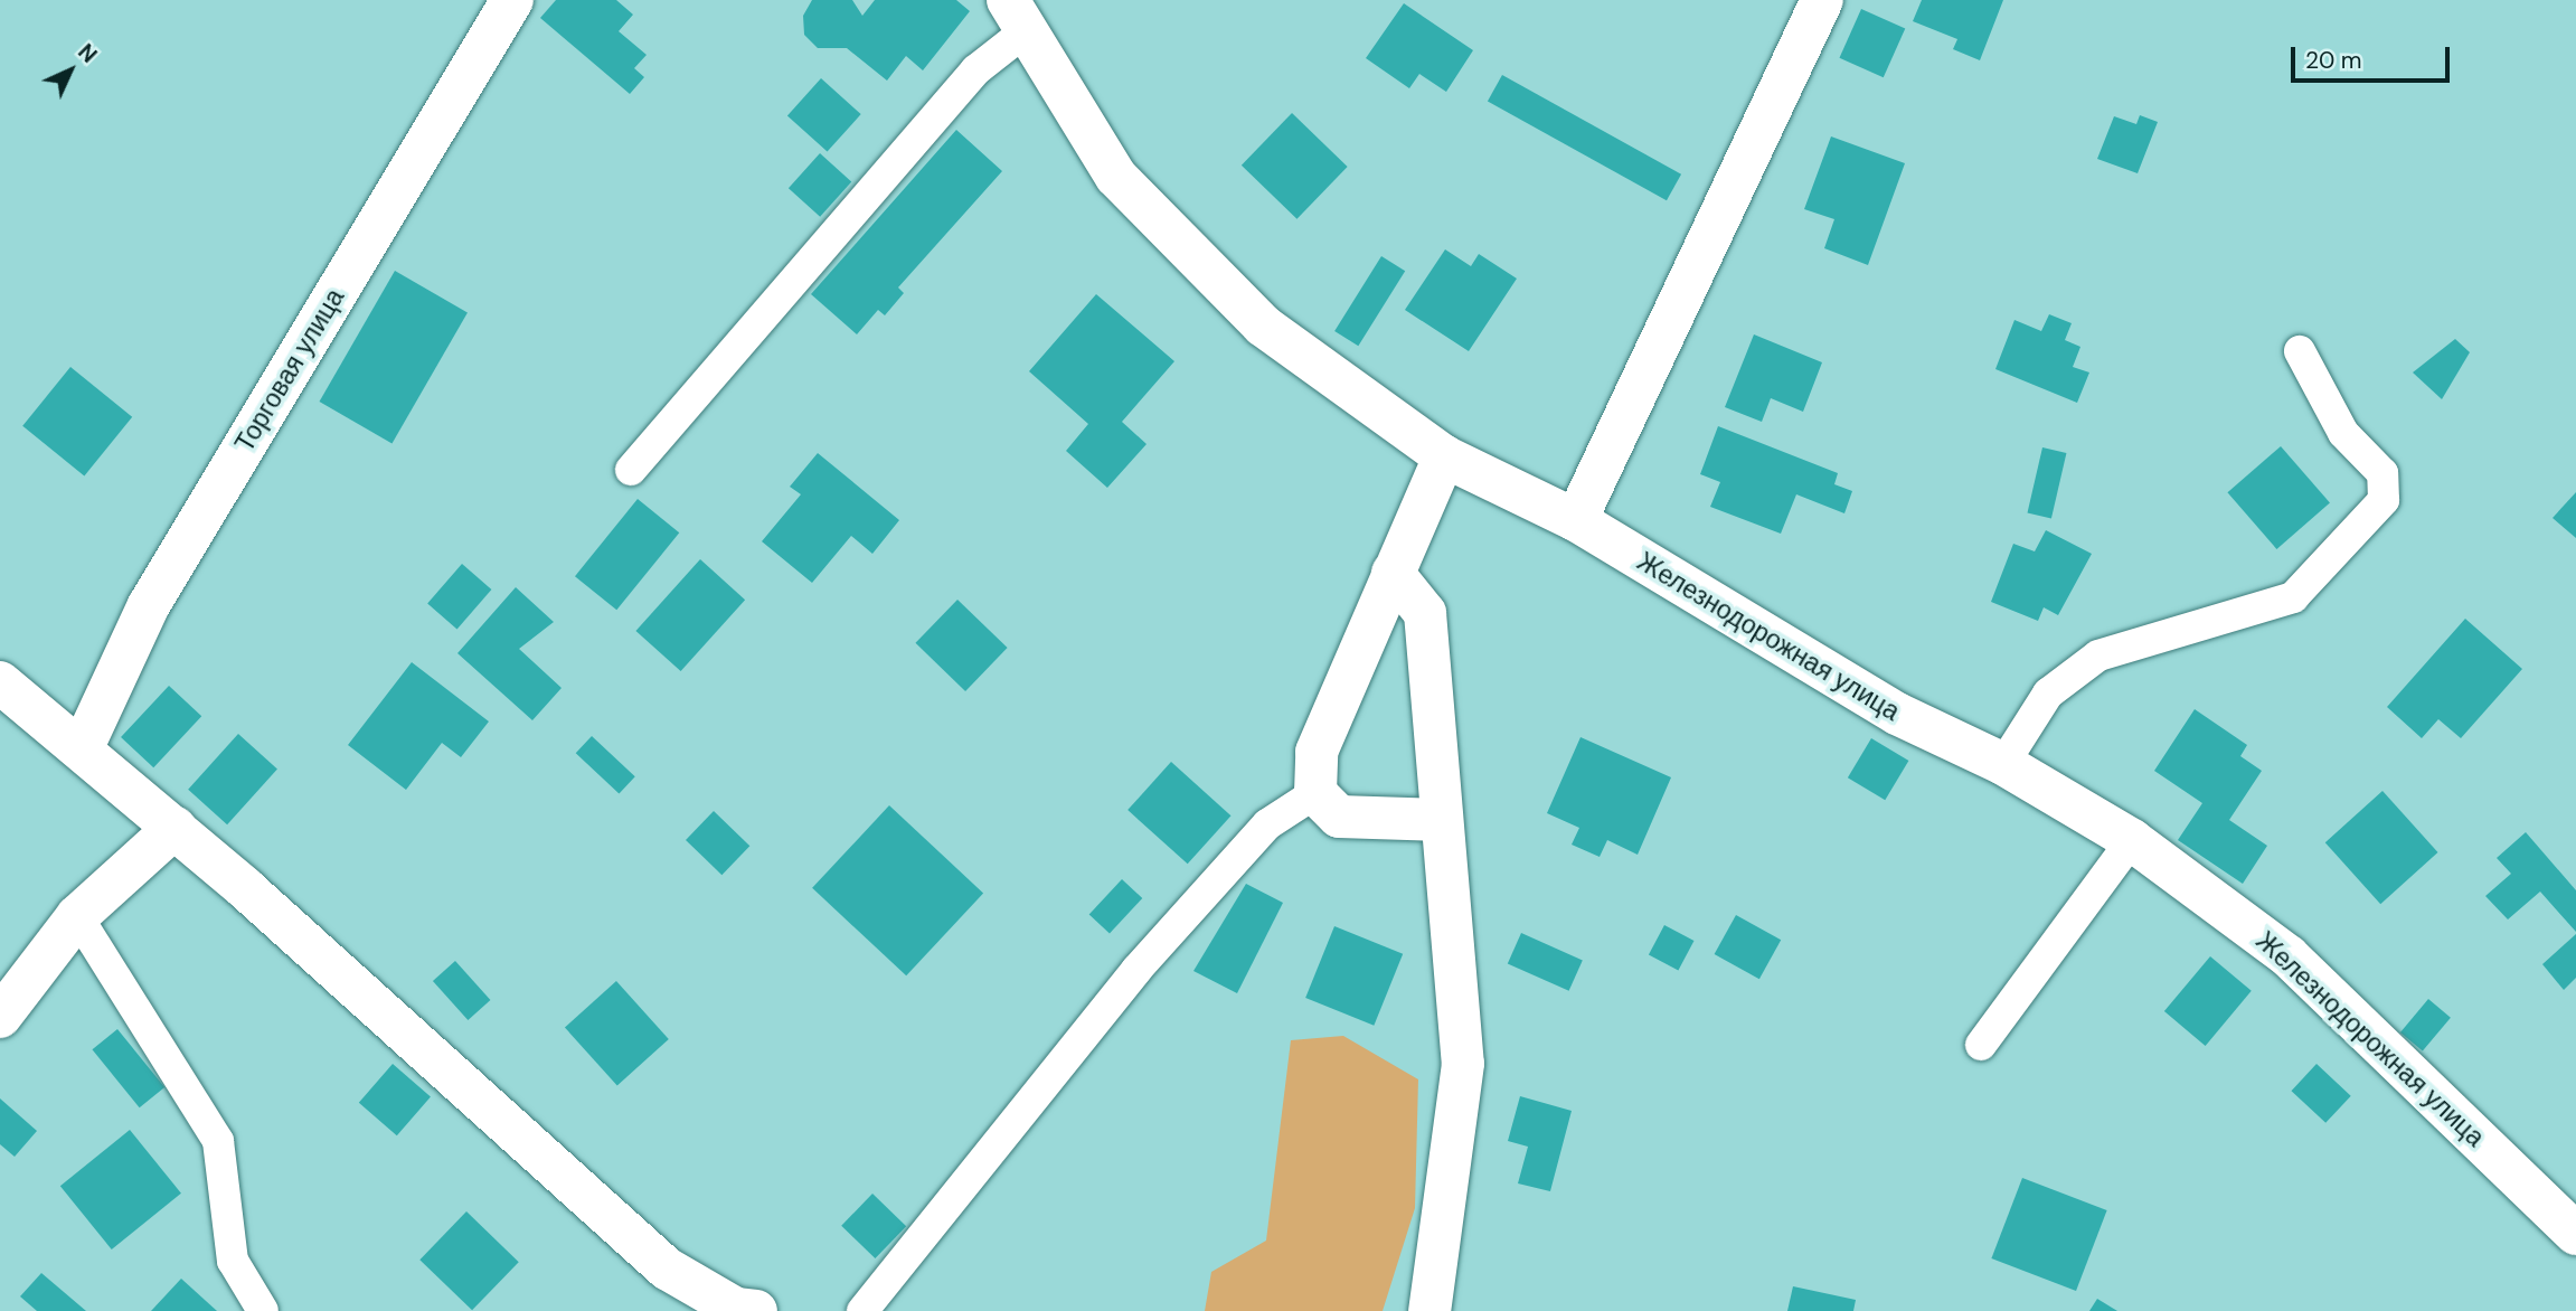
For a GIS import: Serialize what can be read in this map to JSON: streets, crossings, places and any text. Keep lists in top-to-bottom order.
{
  "streets": {
    "street": ["Торговая улица", "Железнодорожная улица"]
  },
  "scale_bar": "20 m",
  "north": "top right"
}
